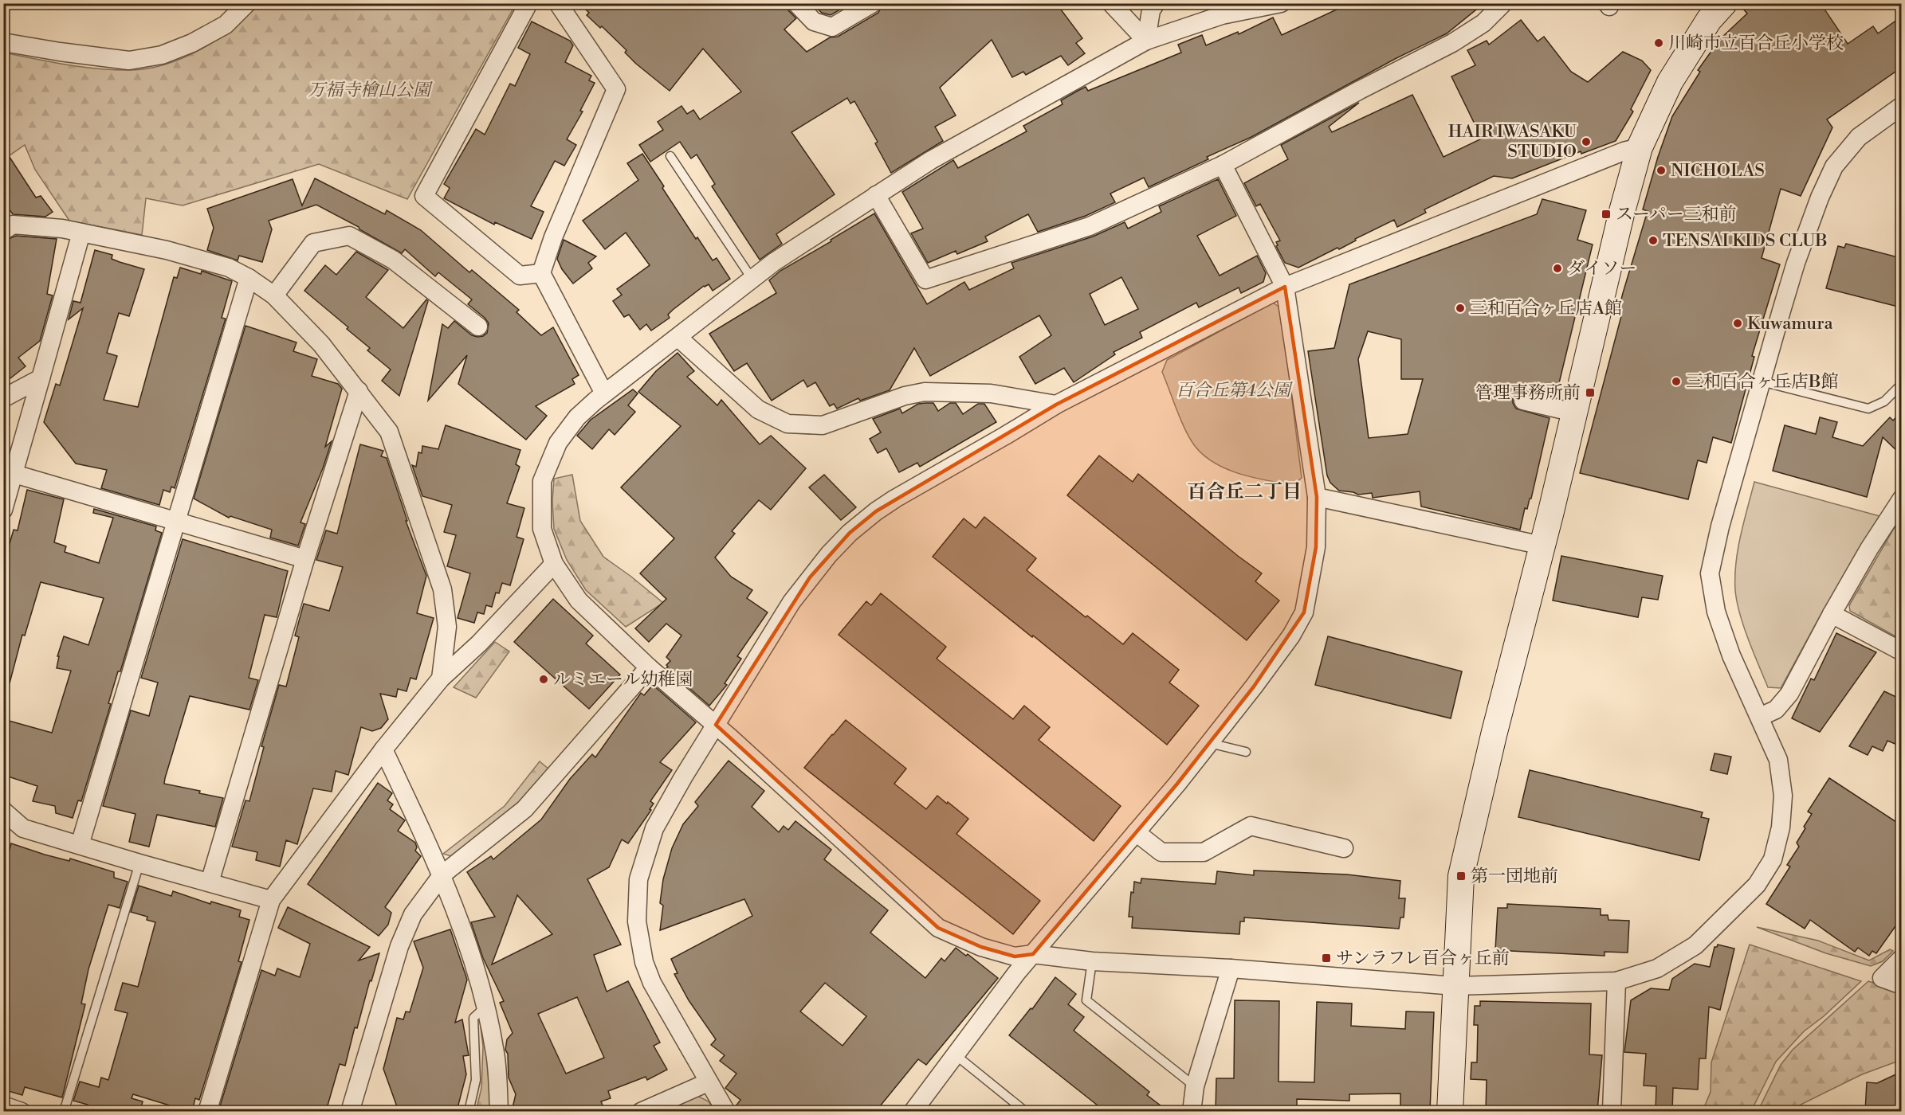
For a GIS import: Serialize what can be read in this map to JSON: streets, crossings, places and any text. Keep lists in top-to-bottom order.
{
  "districts": ["百合丘二丁目"],
  "parks": ["万福寺檜山公園", "百合丘第4公園"],
  "places": {
    "other": [
      "川崎市立百合丘小学校",
      "HAIR IWASAKU STUDIO",
      "NICHOLAS",
      "TENSAI KIDS CLUB",
      "ダイソー",
      "三和百合ヶ丘店A館",
      "Kuwamura",
      "三和百合ヶ丘店B館",
      "ルミエール幼稚園"
    ],
    "transit": [
      "スーパー三和前",
      "管理事務所前",
      "第一団地前",
      "サンラフレ百合ヶ丘前"
    ]
  }
}
